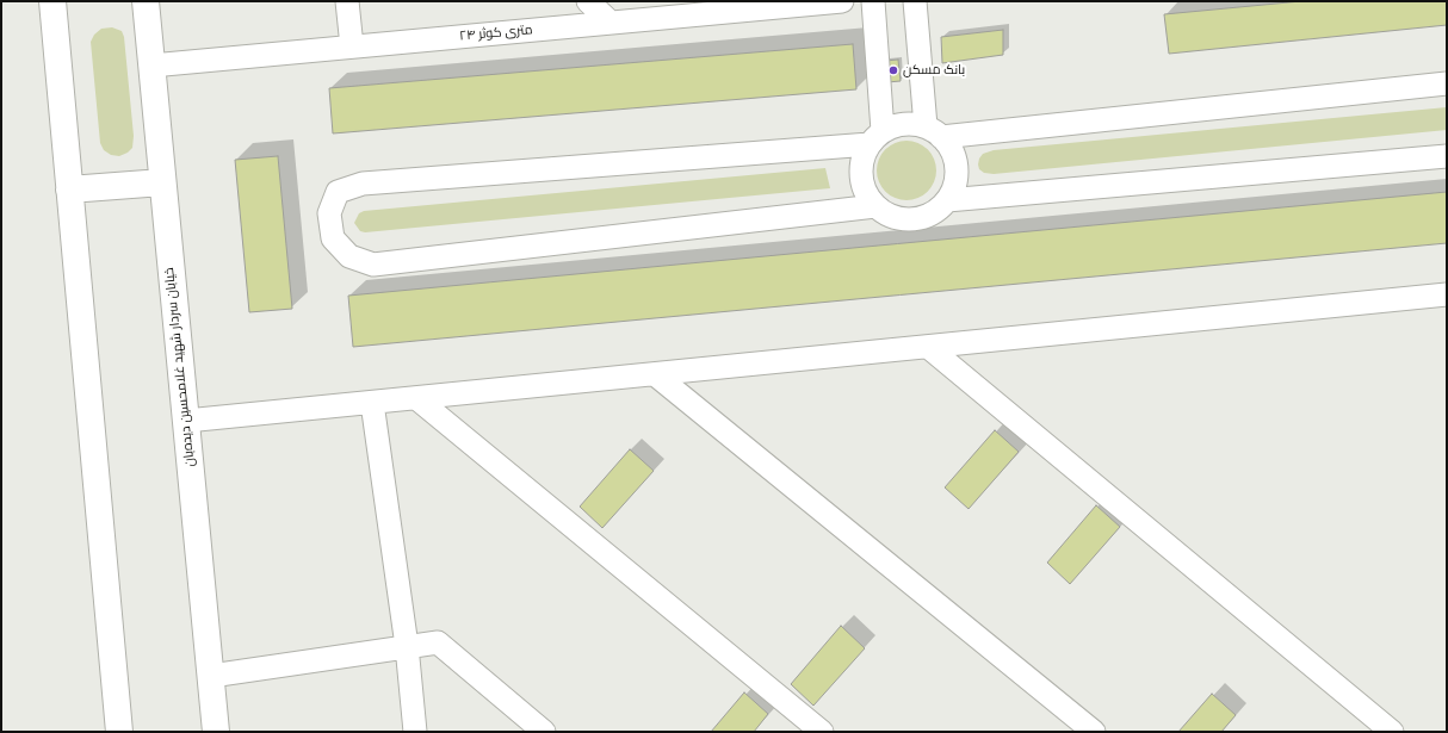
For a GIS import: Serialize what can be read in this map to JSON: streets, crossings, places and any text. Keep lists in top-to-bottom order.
{
  "streets": {
    "main road": ["خیابان سردار شهید غلامحسین دیده‌بان"],
    "street": ["۲۴ متری کوثر"]
  },
  "crossings": [
    ["۲۴ متری کوثر", "خیابان سردار شهید غلامحسین دیده‌بان"]
  ],
  "places": ["بانک مسکن"]
}
